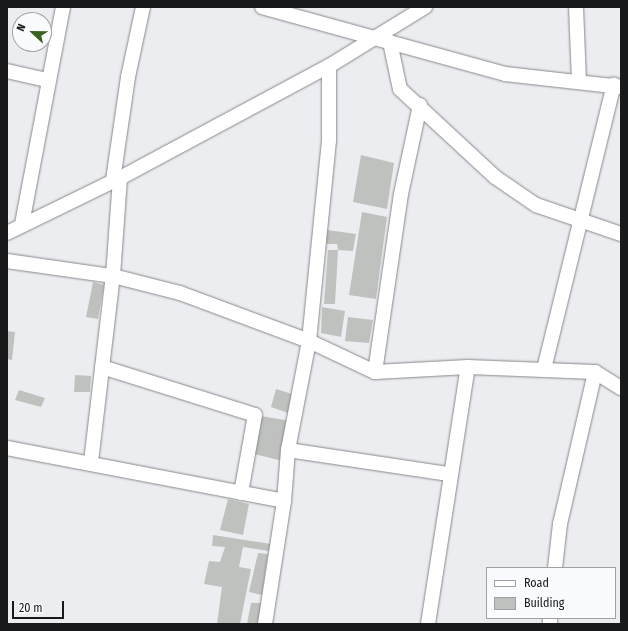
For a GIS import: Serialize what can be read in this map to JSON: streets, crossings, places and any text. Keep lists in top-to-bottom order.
{
  "legend": ["Road", "Building"],
  "scale_bar": "20 m",
  "north": "left"
}
